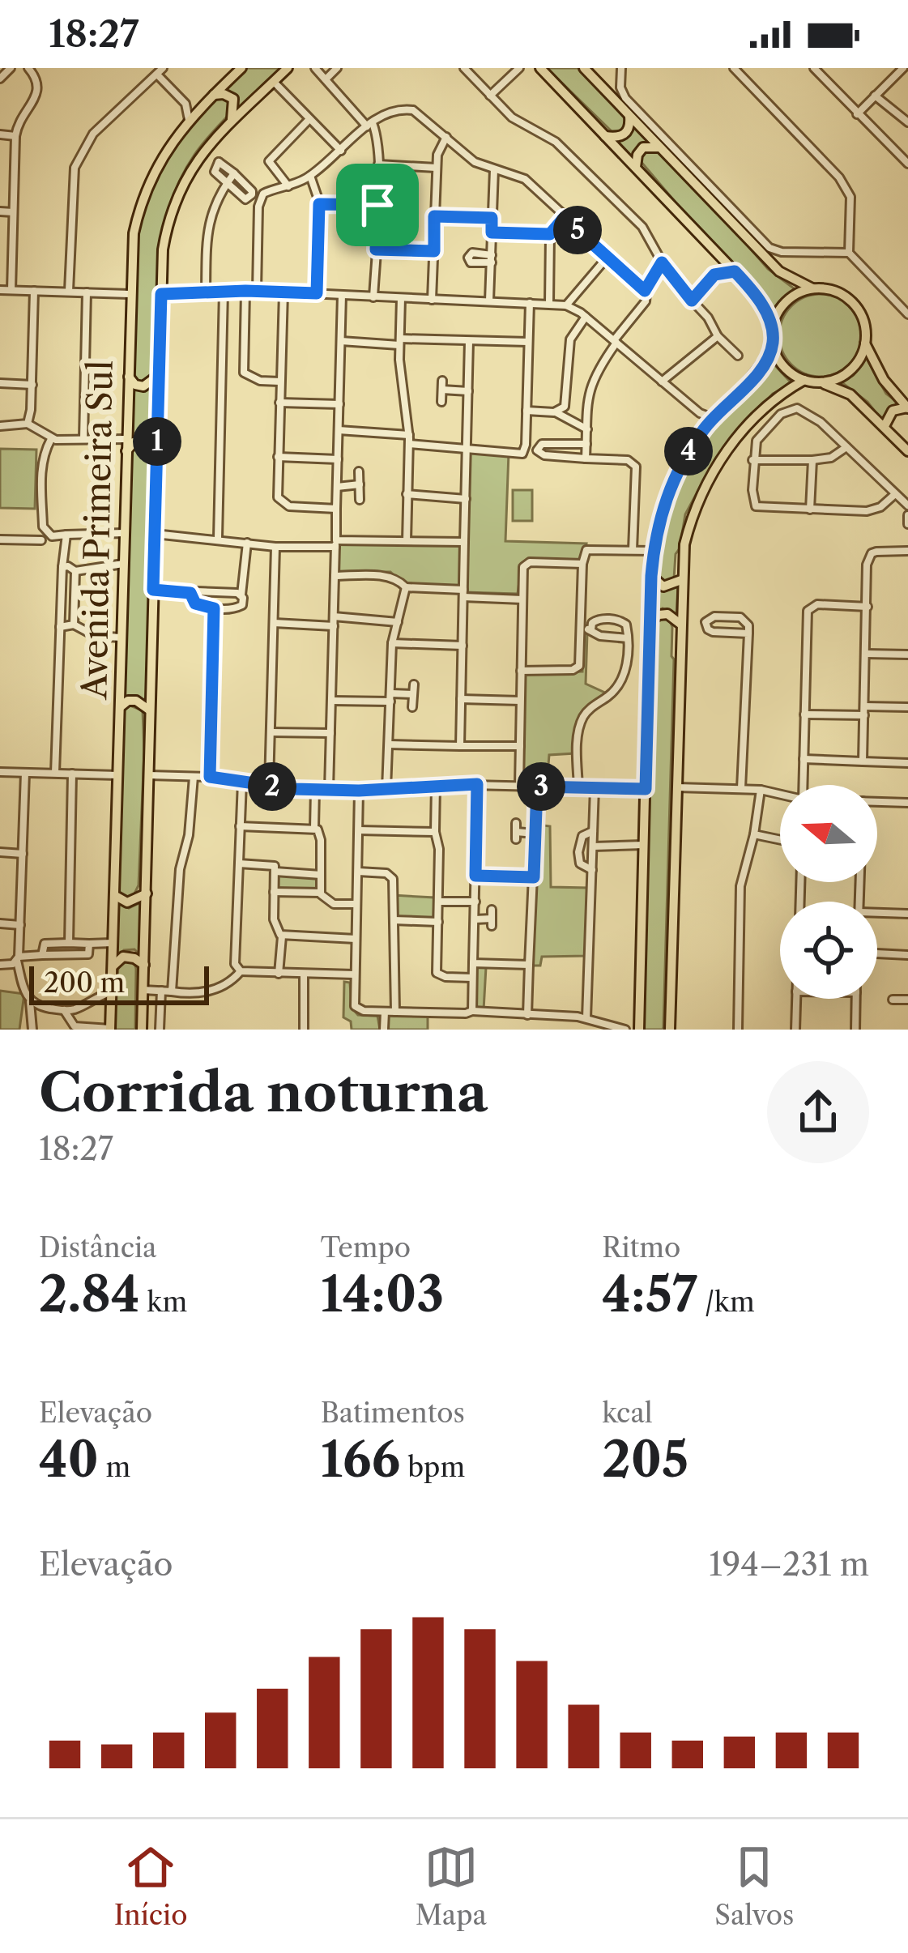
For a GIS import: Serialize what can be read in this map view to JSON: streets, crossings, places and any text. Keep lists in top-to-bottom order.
{
  "streets": {
    "main road": ["Avenida Primeira Sul"]
  },
  "scale_bar": "200 m",
  "north": "left",
  "page": {
    "status": "18:27",
    "pins": [
      "5",
      "1",
      "4",
      "2",
      "3"
    ],
    "scale": "200 m",
    "heading": ["Corrida noturna", "18:27"],
    "stats": [
      ["Distância", "2.84 km"],
      ["Tempo", "14:03"],
      ["Ritmo", "4:57 /km"],
      ["Elevação", "40 m"],
      ["Batimentos", "166 bpm"],
      ["kcal", "205"]
    ],
    "chart": ["Elevação", "194–231 m"],
    "tabs": ["Início", "Mapa", "Salvos"]
  }
}
